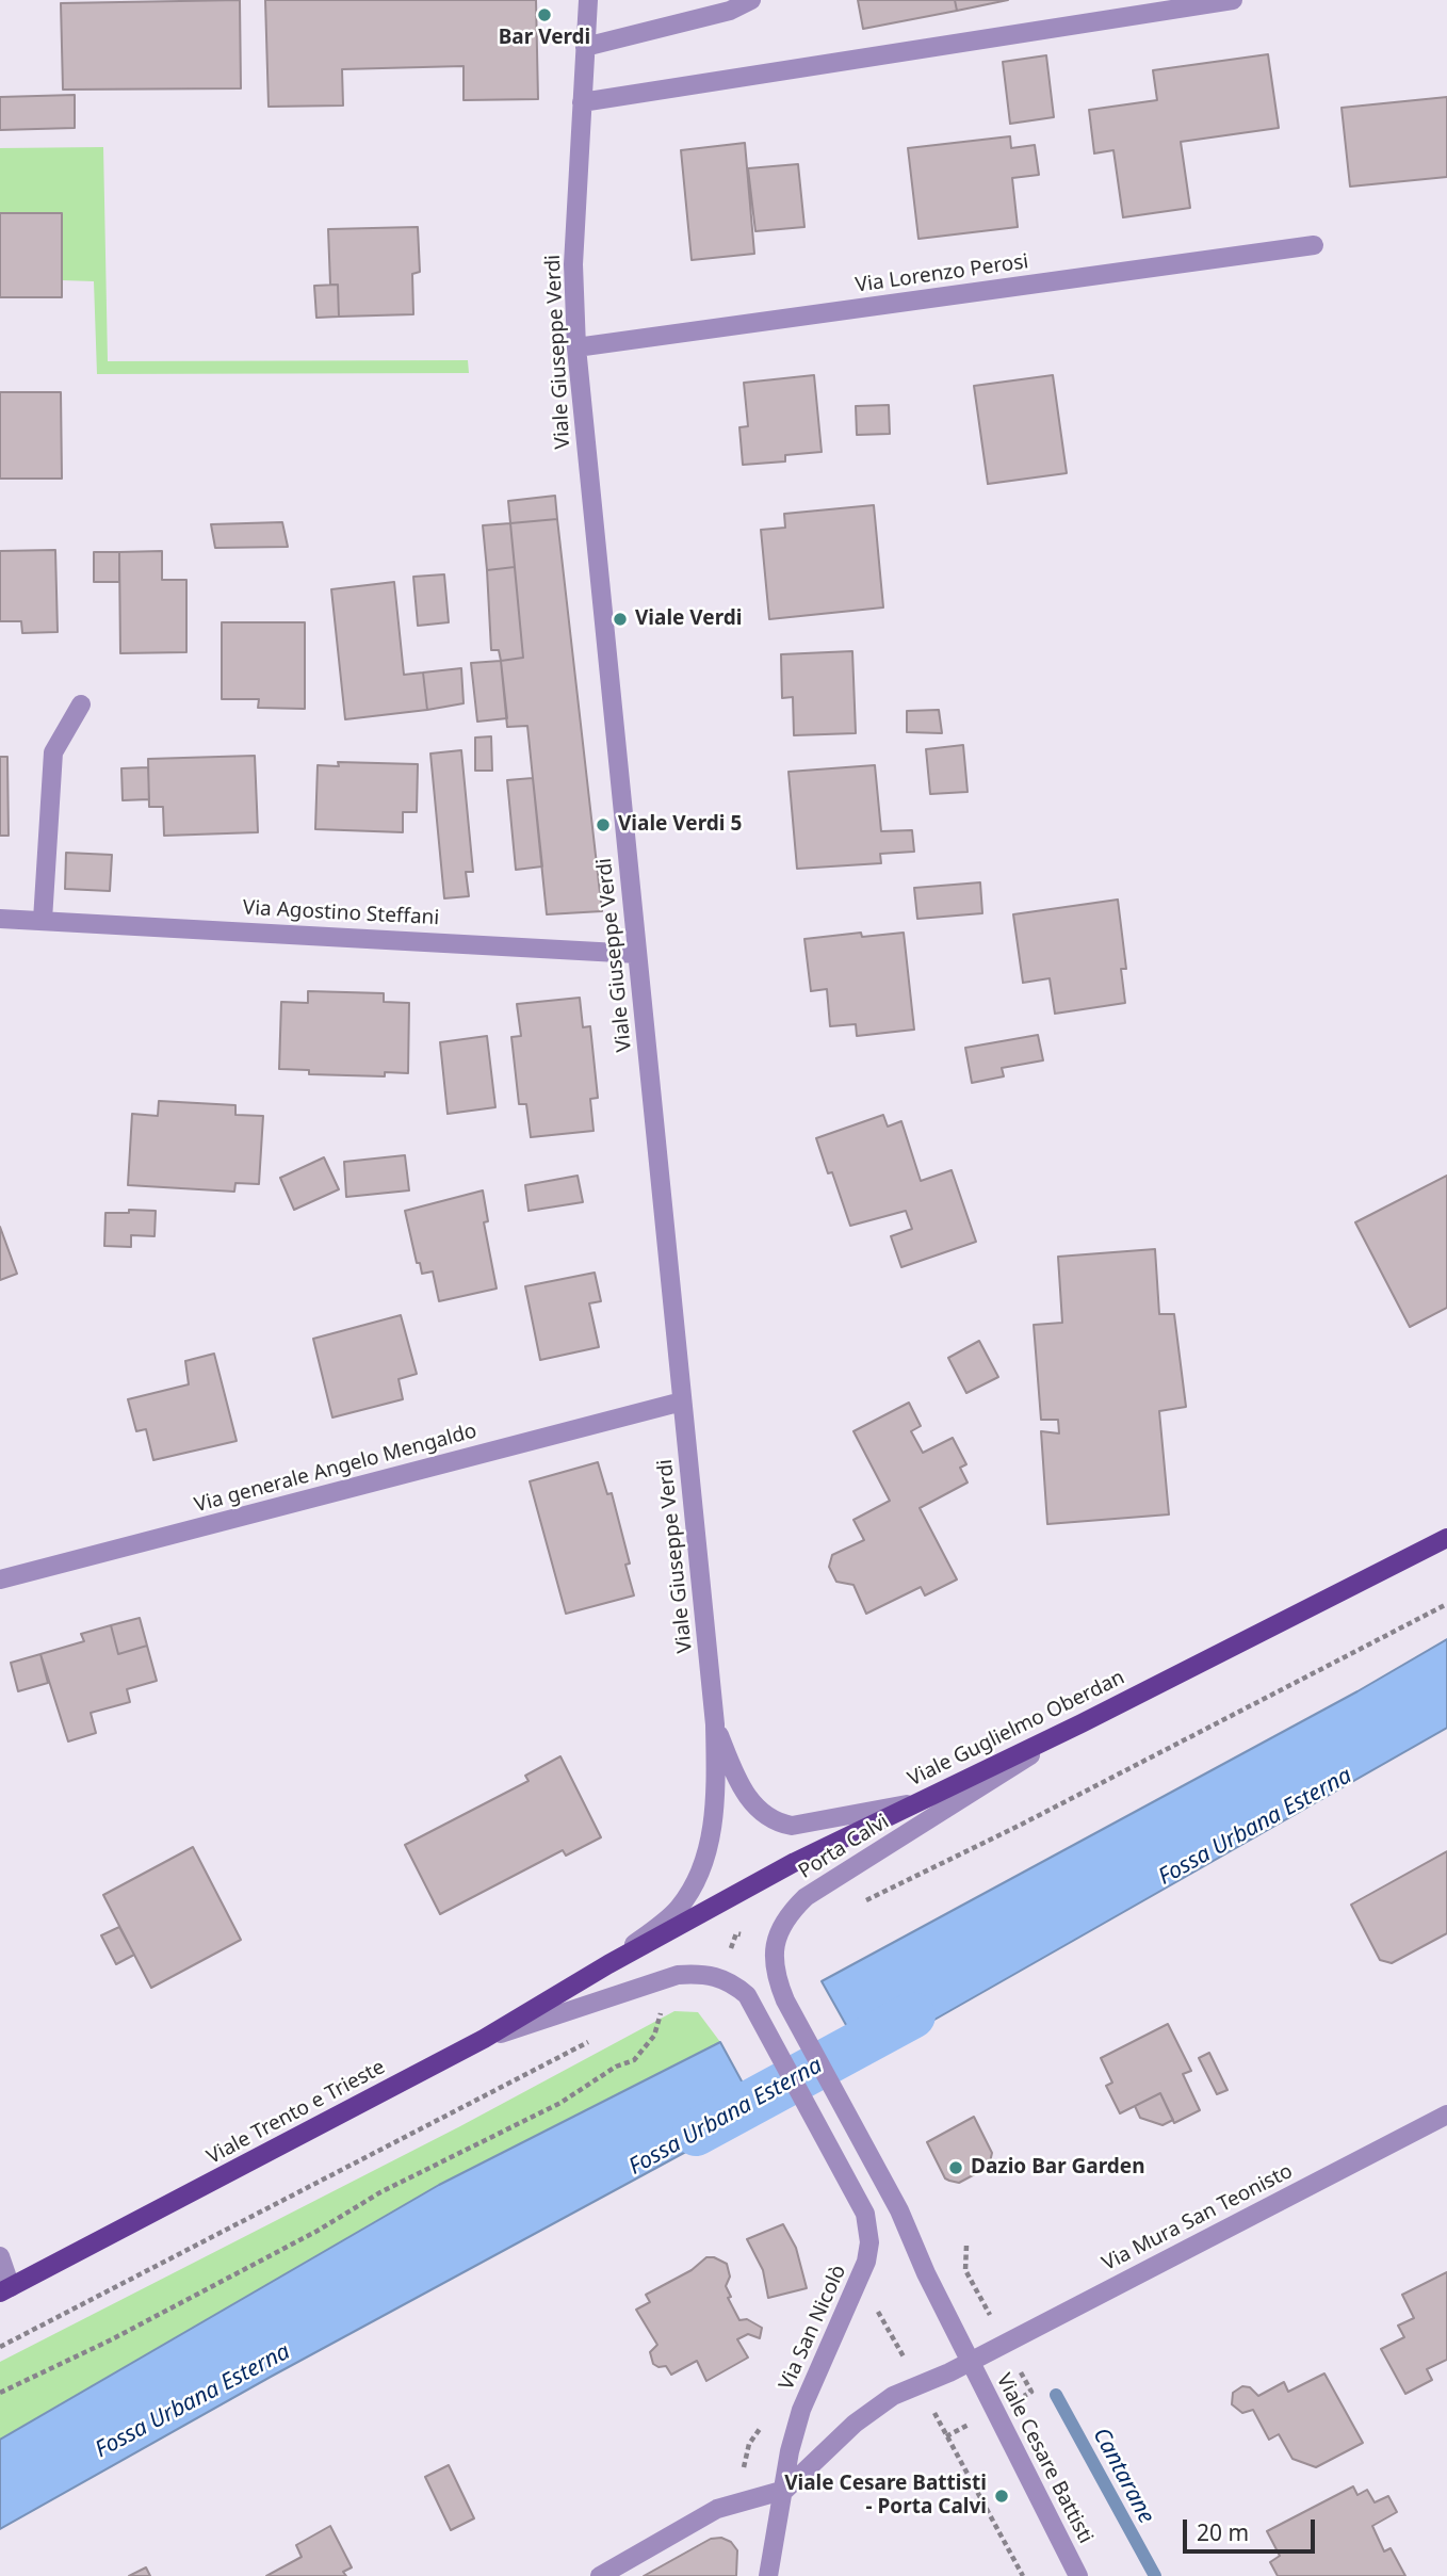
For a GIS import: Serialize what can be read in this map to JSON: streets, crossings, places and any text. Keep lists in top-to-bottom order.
{
  "streets": {
    "main road": ["Viale Guglielmo Oberdan", "Viale Trento e Trieste"],
    "street": [
      "Via Lorenzo Perosi",
      "Viale Giuseppe Verdi",
      "Via Agostino Steffani",
      "Via generale Angelo Mengaldo",
      "Porta Calvi",
      "Via Mura San Teonisto",
      "Via San Nicolò",
      "Viale Cesare Battisti"
    ]
  },
  "crossings": [
    ["Via Lorenzo Perosi", "Viale Giuseppe Verdi"],
    ["Viale Giuseppe Verdi", "Via Agostino Steffani"],
    ["Viale Giuseppe Verdi", "Via generale Angelo Mengaldo"],
    ["Viale Giuseppe Verdi", "Viale Guglielmo Oberdan"],
    ["Viale Giuseppe Verdi", "Viale Trento e Trieste"],
    ["Viale Guglielmo Oberdan", "Porta Calvi"],
    ["Viale Guglielmo Oberdan", "Viale Trento e Trieste"],
    ["Porta Calvi", "Via Mura San Teonisto"],
    ["Porta Calvi", "Viale Cesare Battisti"],
    ["Viale Trento e Trieste", "Via San Nicolò"],
    ["Via Mura San Teonisto", "Viale Cesare Battisti"]
  ],
  "water": ["Fossa Urbana Esterna", "Cantarane"],
  "places": [
    "Bar Verdi",
    "Viale Verdi",
    "Viale Verdi 5",
    "Dazio Bar Garden",
    "Viale Cesare Battisti - Porta Calvi"
  ],
  "scale_bar": "20 m"
}
